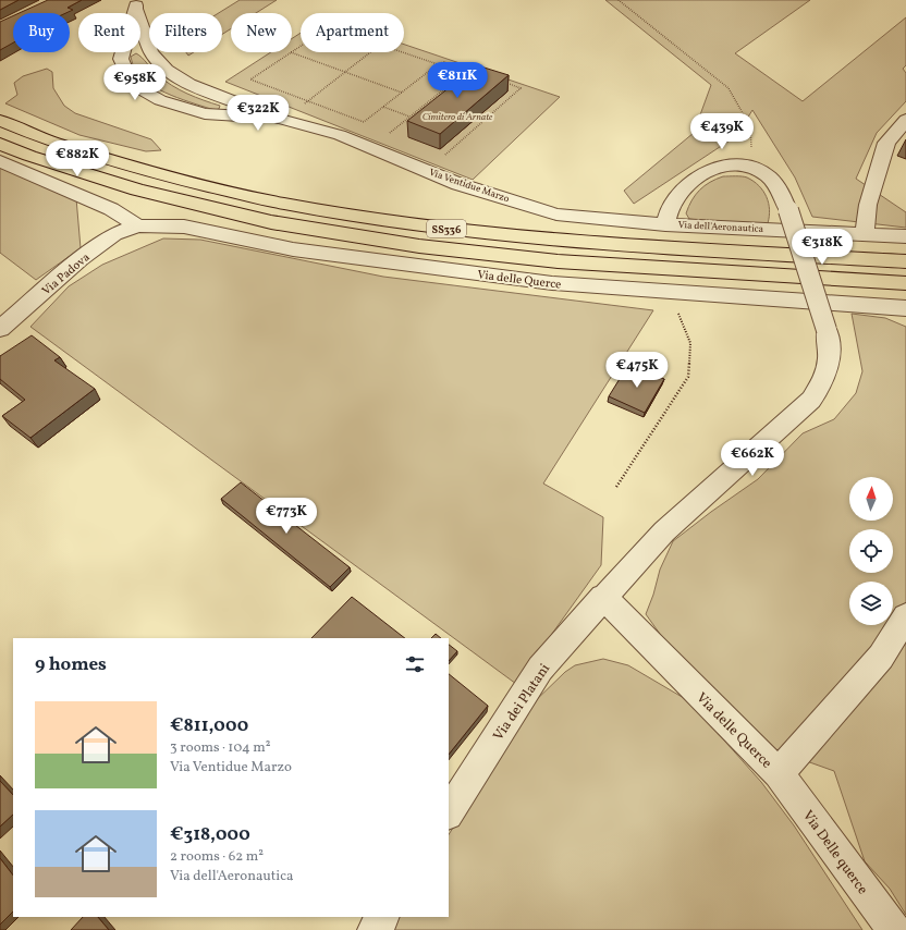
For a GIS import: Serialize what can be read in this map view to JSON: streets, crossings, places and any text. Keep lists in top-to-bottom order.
{
  "streets": {
    "highway": ["SS336"],
    "street": [
      "Via Ventidue Marzo",
      "Via dell'Aeronautica",
      "Via Padova",
      "Via delle Querce",
      "Via dei Platani",
      "Via Delle querce"
    ]
  },
  "crossings": [
    ["Via Ventidue Marzo", "Via dell'Aeronautica"],
    ["Via Padova", "Via delle Querce"],
    ["Via delle Querce", "Via dei Platani"],
    ["Via delle Querce", "Via Delle querce"]
  ],
  "parks": ["Cimitero di Arnate"],
  "north": "top",
  "page": {
    "chip": [
      "Buy",
      "Rent",
      "Filters",
      "New",
      "Apartment"
    ],
    "price": [
      "€811K",
      "€958K",
      "€322K",
      "€439K",
      "€882K",
      "€318K",
      "€475K",
      "€662K",
      "€773K"
    ],
    "heading": "9 homes",
    "list": [
      {
        "name": "€811,000",
        "note": "3 rooms · 104 m² · Via Ventidue Marzo"
      },
      {
        "name": "€318,000",
        "note": "2 rooms · 62 m² · Via dell'Aeronautica"
      }
    ]
  }
}
